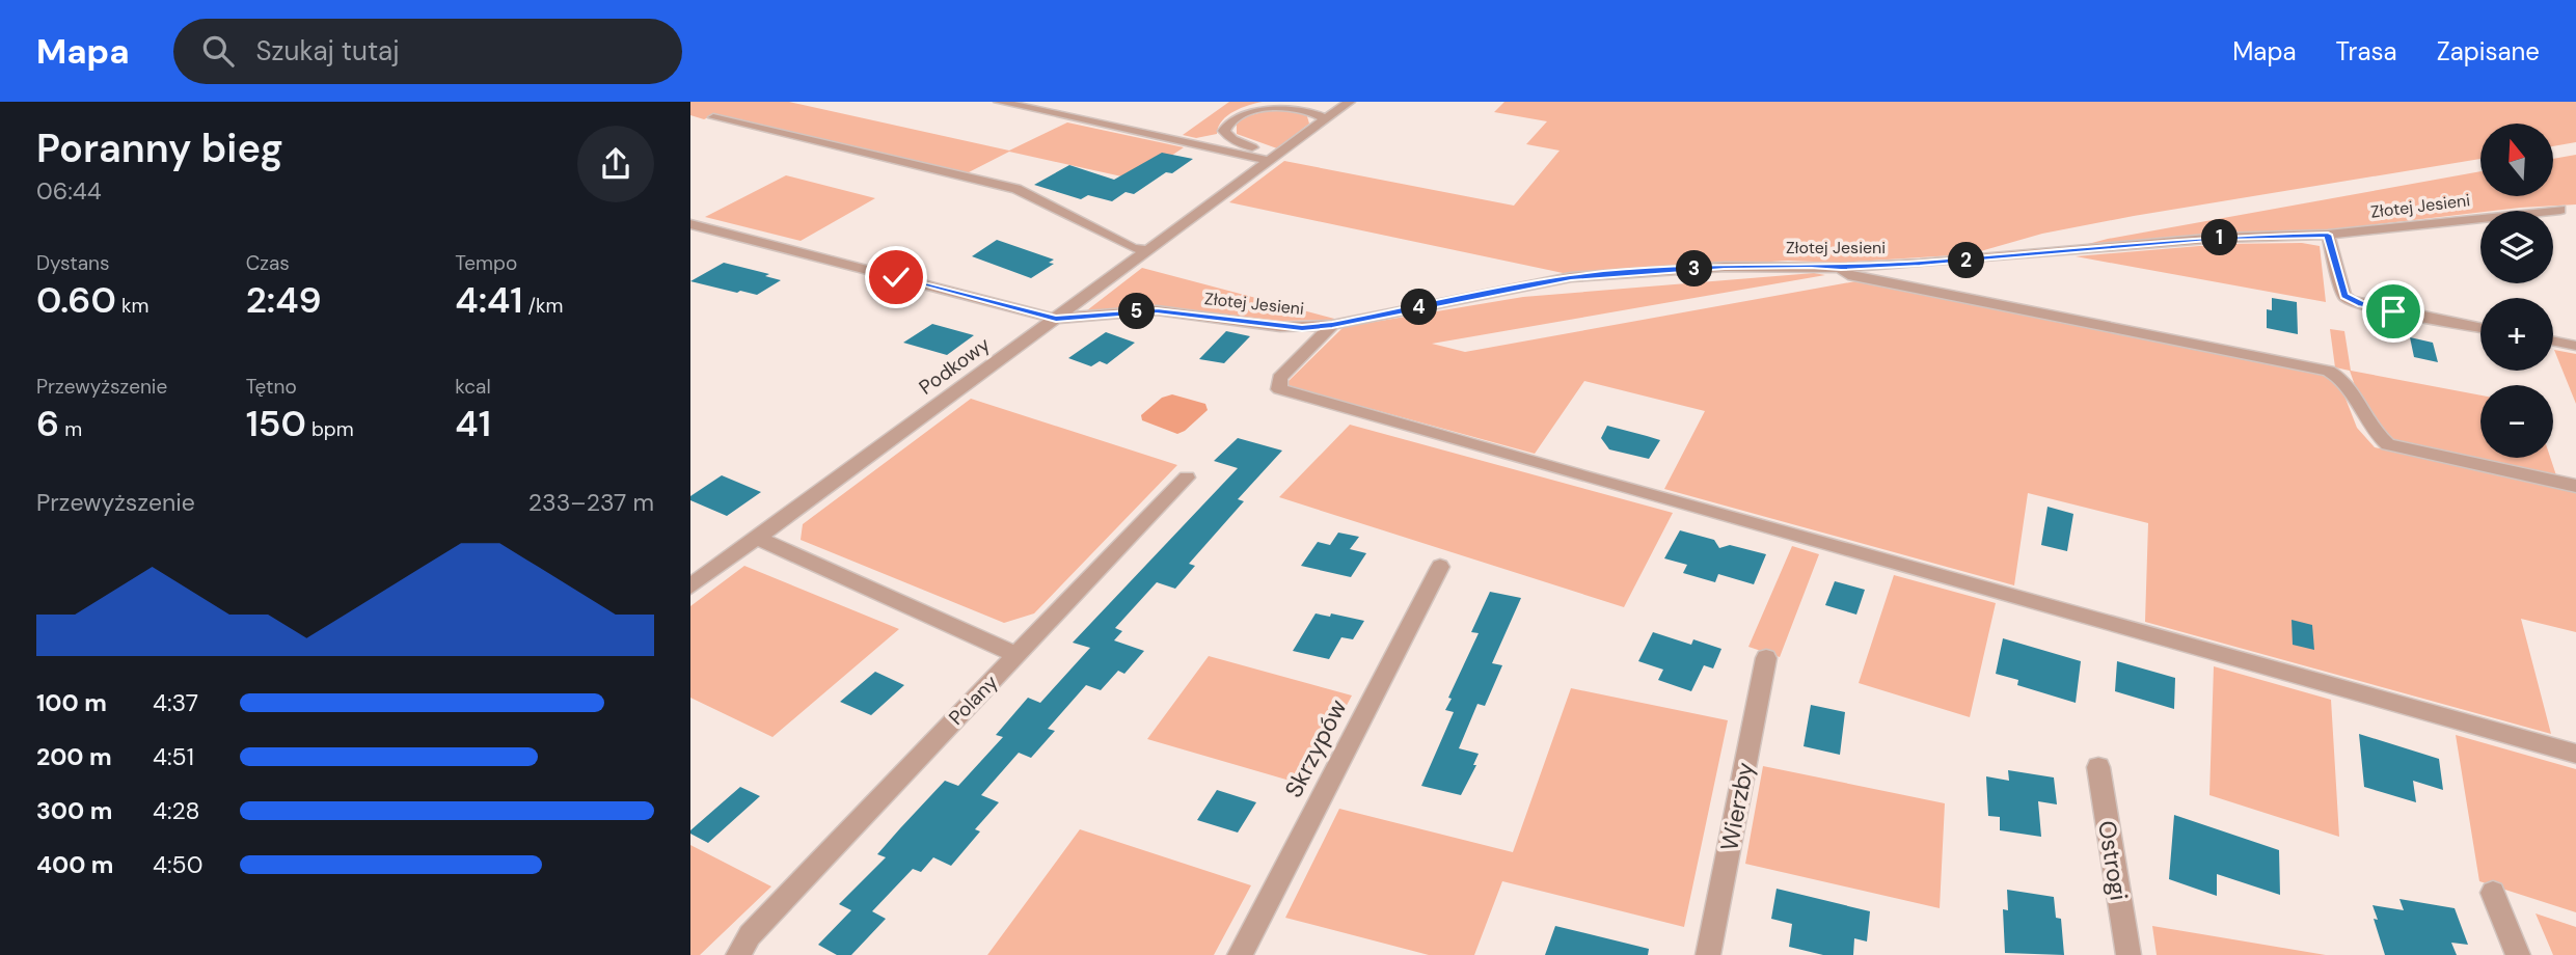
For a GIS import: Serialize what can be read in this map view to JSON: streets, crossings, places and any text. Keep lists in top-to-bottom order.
{
  "streets": {
    "street": [
      "Złotej Jesieni",
      "Podkowy",
      "Polany",
      "Skrzypów",
      "Wierzby",
      "Ostrogi"
    ]
  },
  "crossings": [
    ["Złotej Jesieni", "Podkowy"],
    ["Podkowy", "Polany"]
  ],
  "north": "top",
  "page": {
    "header": "Mapa",
    "search": "Szukaj tutaj",
    "nav": ["Mapa", "Trasa", "Zapisane"],
    "heading": ["Poranny bieg", "06:44"],
    "map_buttons": ["+", "−"],
    "pins": [
      "1",
      "2",
      "3",
      "4",
      "5"
    ],
    "stats": [
      ["Dystans", "0.60 km"],
      ["Czas", "2:49"],
      ["Tempo", "4:41 /km"],
      ["Przewyższenie", "6 m"],
      ["Tętno", "150 bpm"],
      ["kcal", "41"]
    ],
    "chart": ["Przewyższenie", "233–237 m"],
    "list": [
      {
        "name": "100 m",
        "note": "4:37"
      },
      {
        "name": "200 m",
        "note": "4:51"
      },
      {
        "name": "300 m",
        "note": "4:28"
      },
      {
        "name": "400 m",
        "note": "4:50"
      }
    ]
  }
}
